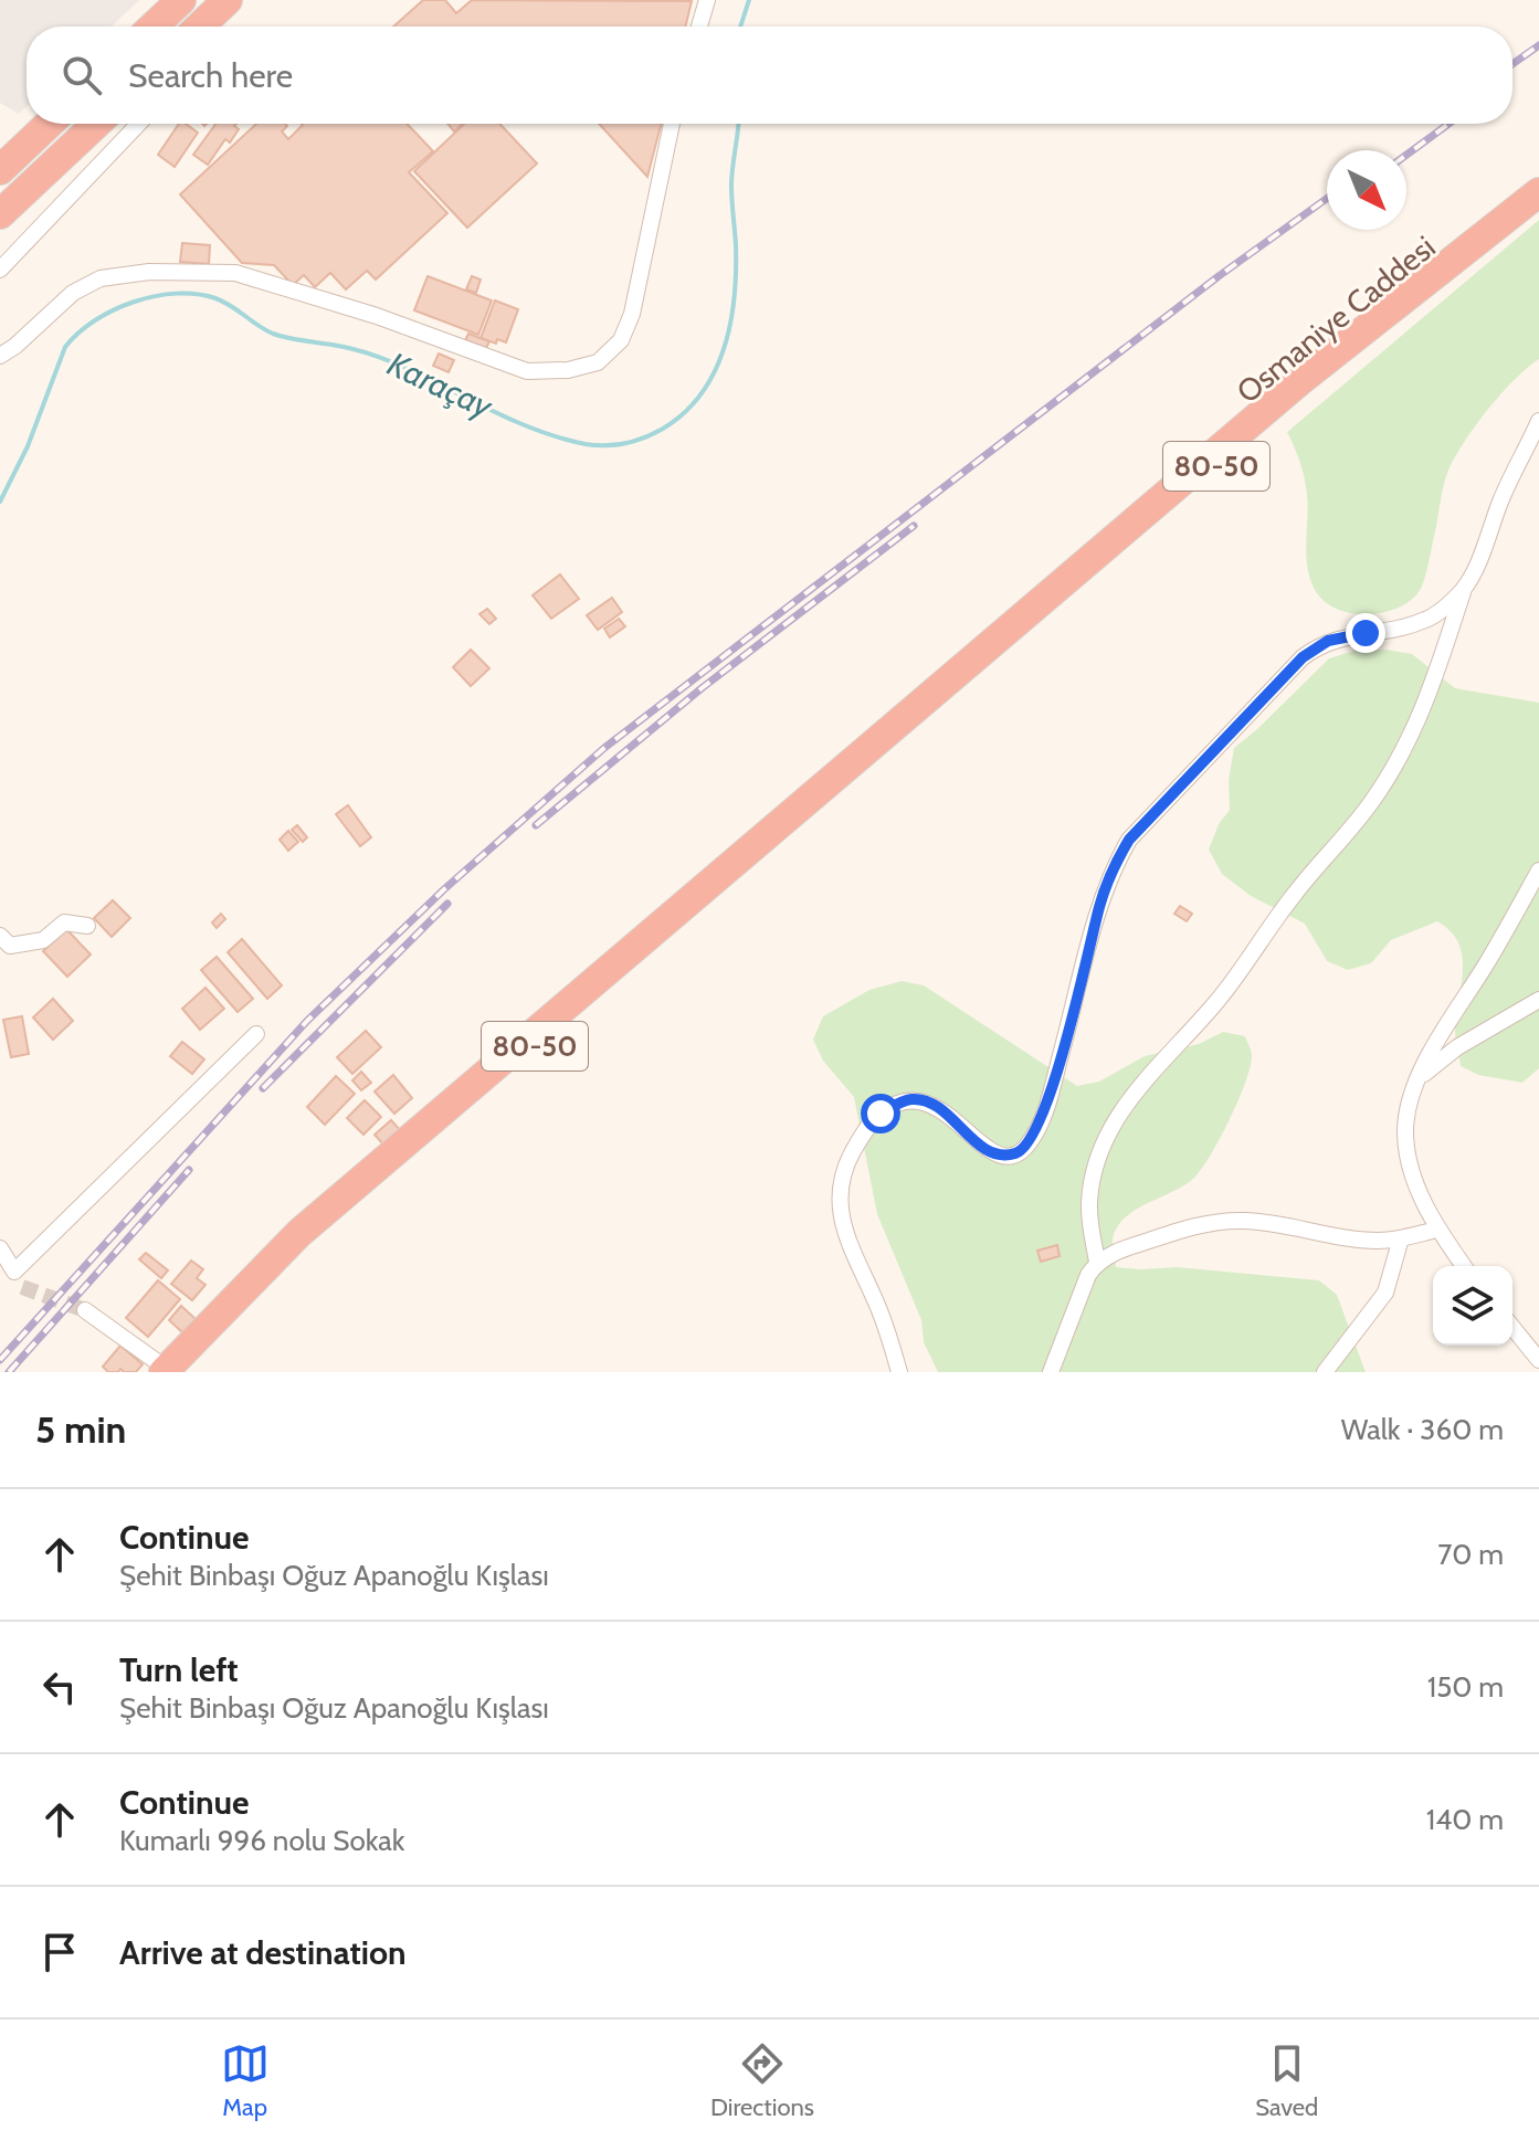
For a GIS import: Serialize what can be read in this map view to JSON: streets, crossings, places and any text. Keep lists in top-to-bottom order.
{
  "streets": {
    "highway": ["Osmaniye Caddesi", "80-50"]
  },
  "water": ["Karaçay"],
  "north": "bottom right",
  "page": {
    "search": "Search here",
    "heading": ["5 min", "Walk · 360 m"],
    "list": [
      ["Continue", "Şehit Binbaşı Oğuz Apanoğlu Kışlası", "70 m"],
      ["Turn left", "Şehit Binbaşı Oğuz Apanoğlu Kışlası", "150 m"],
      ["Continue", "Kumarlı 996 nolu Sokak", "140 m"],
      "Arrive at destination"
    ],
    "nav": ["Map", "Directions", "Saved"]
  }
}
